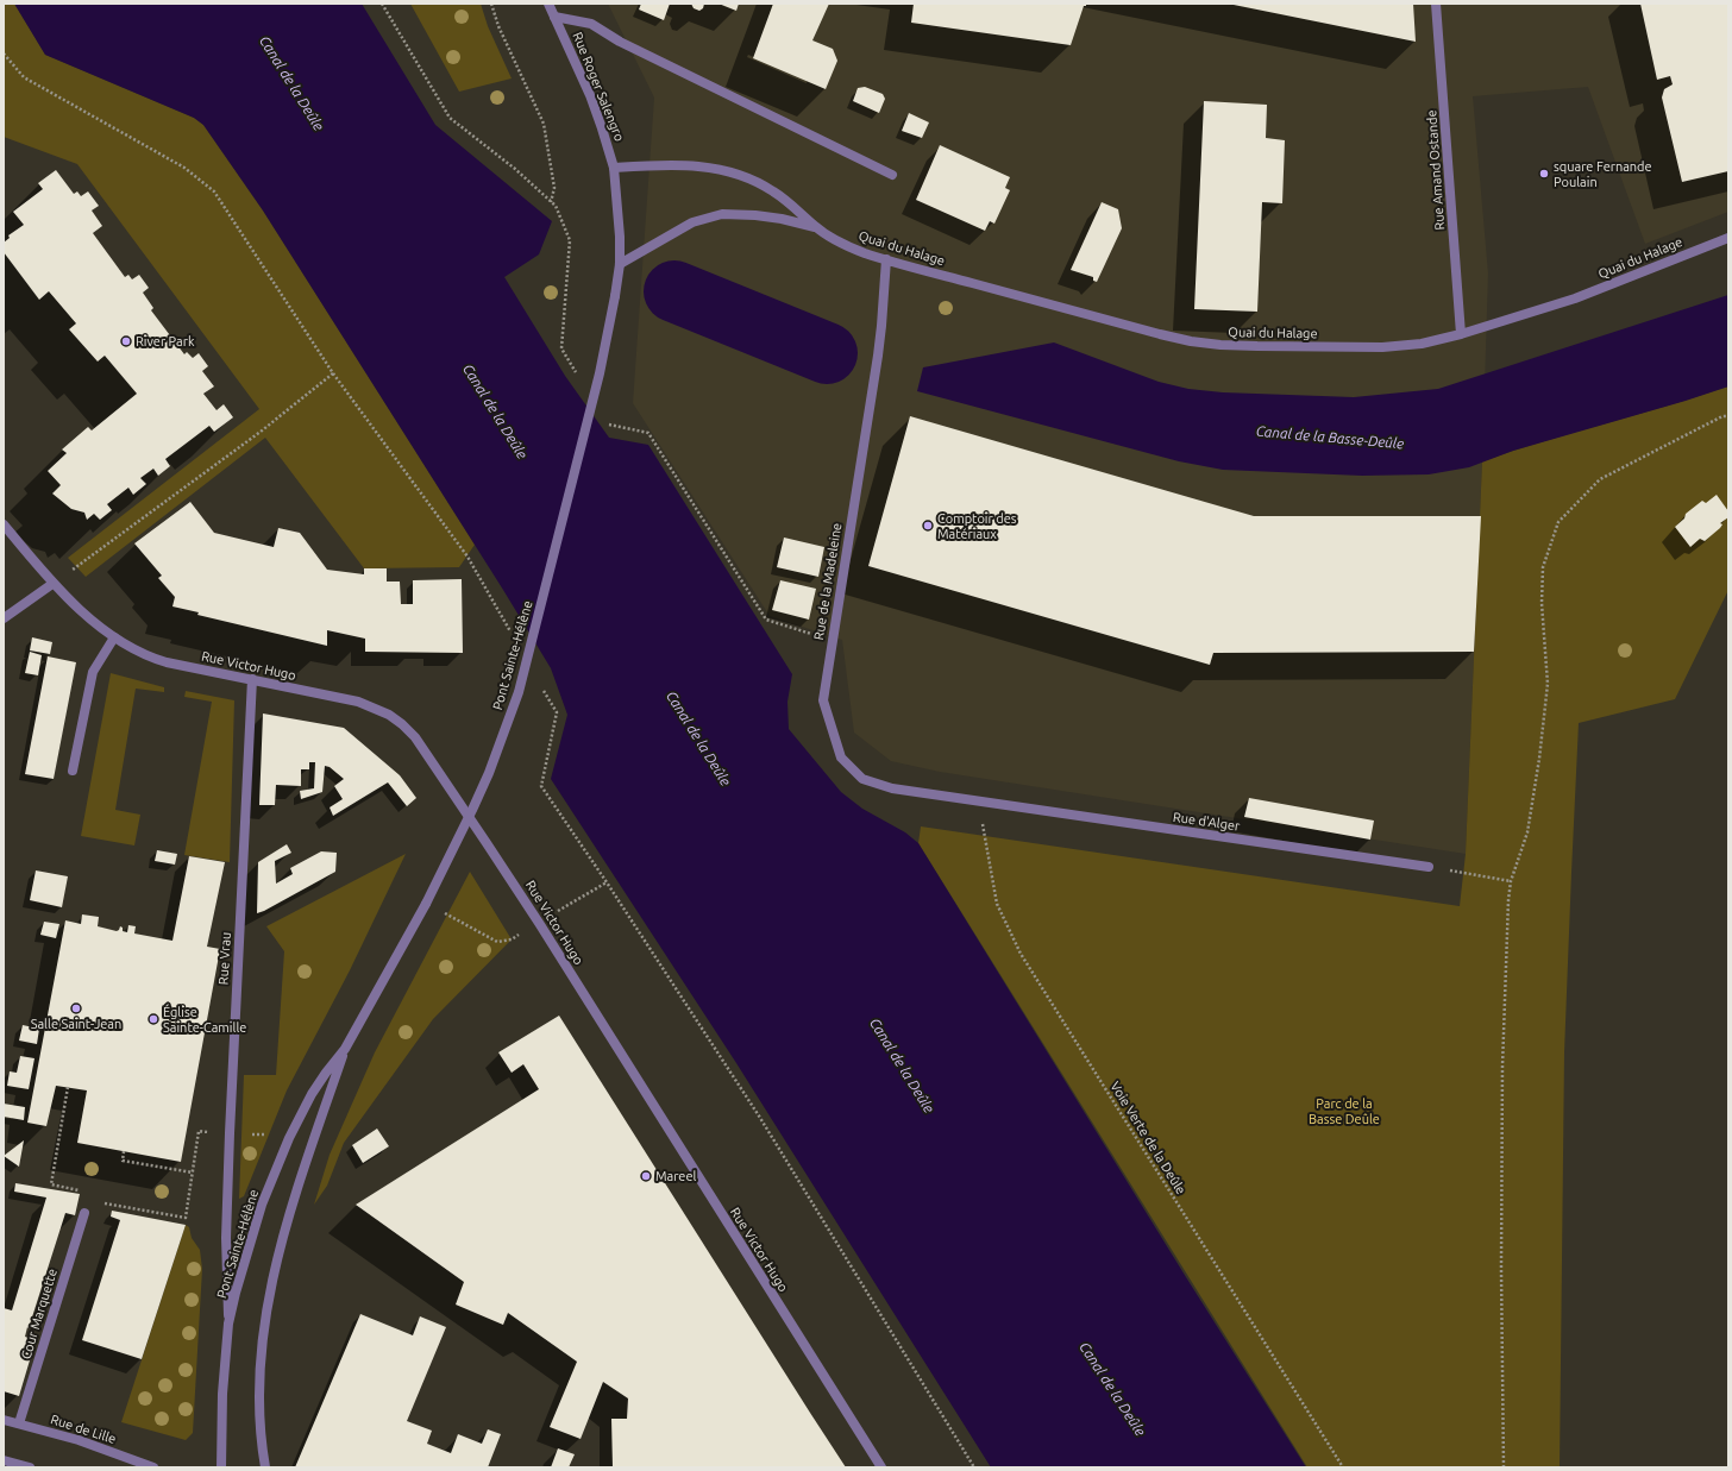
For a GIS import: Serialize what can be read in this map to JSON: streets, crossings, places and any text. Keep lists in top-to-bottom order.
{
  "streets": {
    "street": [
      "Rue Roger Salengro",
      "Rue Amand Ostande",
      "Quai du Halage",
      "Rue de la Madeleine",
      "Pont Sainte-Hélène",
      "Rue Victor Hugo",
      "Rue d'Alger",
      "Rue Vrau",
      "Cour Marquette",
      "Rue de Lille"
    ],
    "path": ["Voie Verte de la Deûle"]
  },
  "crossings": [
    ["Rue Roger Salengro", "Quai du Halage"],
    ["Rue Roger Salengro", "Pont Sainte-Hélène"],
    ["Rue Amand Ostande", "Quai du Halage"],
    ["Quai du Halage", "Rue de la Madeleine"],
    ["Rue de la Madeleine", "Rue d'Alger"],
    ["Rue de la Madeleine", "Voie Verte de la Deûle"],
    ["Pont Sainte-Hélène", "Rue Vrau"],
    ["Rue Victor Hugo", "Rue Vrau"],
    ["Rue d'Alger", "Voie Verte de la Deûle"],
    ["Cour Marquette", "Rue de Lille"]
  ],
  "water": ["Canal de la Deûle", "Canal de la Basse-Deûle"],
  "parks": ["Parc de la Basse Deûle"],
  "places": [
    "square Fernande Poulain",
    "River Park",
    "Comptoir des Matériaux",
    "Salle Saint-Jean",
    "Église Sainte-Camille",
    "Mareel"
  ]
}
